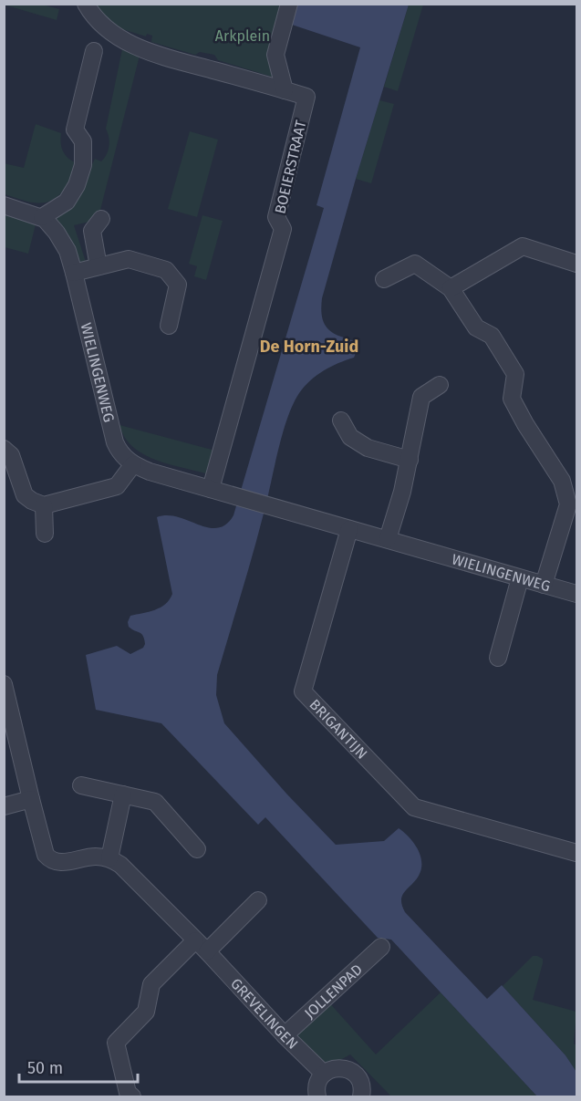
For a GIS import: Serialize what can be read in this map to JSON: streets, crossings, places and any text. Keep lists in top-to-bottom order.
{
  "streets": {
    "street": [
      "BOEIERSTRAAT",
      "WIELINGENWEG",
      "BRIGANTIJN",
      "JOLLENPAD",
      "GREVELINGEN"
    ]
  },
  "crossings": [
    ["BOEIERSTRAAT", "WIELINGENWEG"],
    ["WIELINGENWEG", "BRIGANTIJN"],
    ["JOLLENPAD", "GREVELINGEN"]
  ],
  "districts": ["De Horn-Zuid"],
  "parks": ["Arkplein"],
  "scale_bar": "50 m"
}
